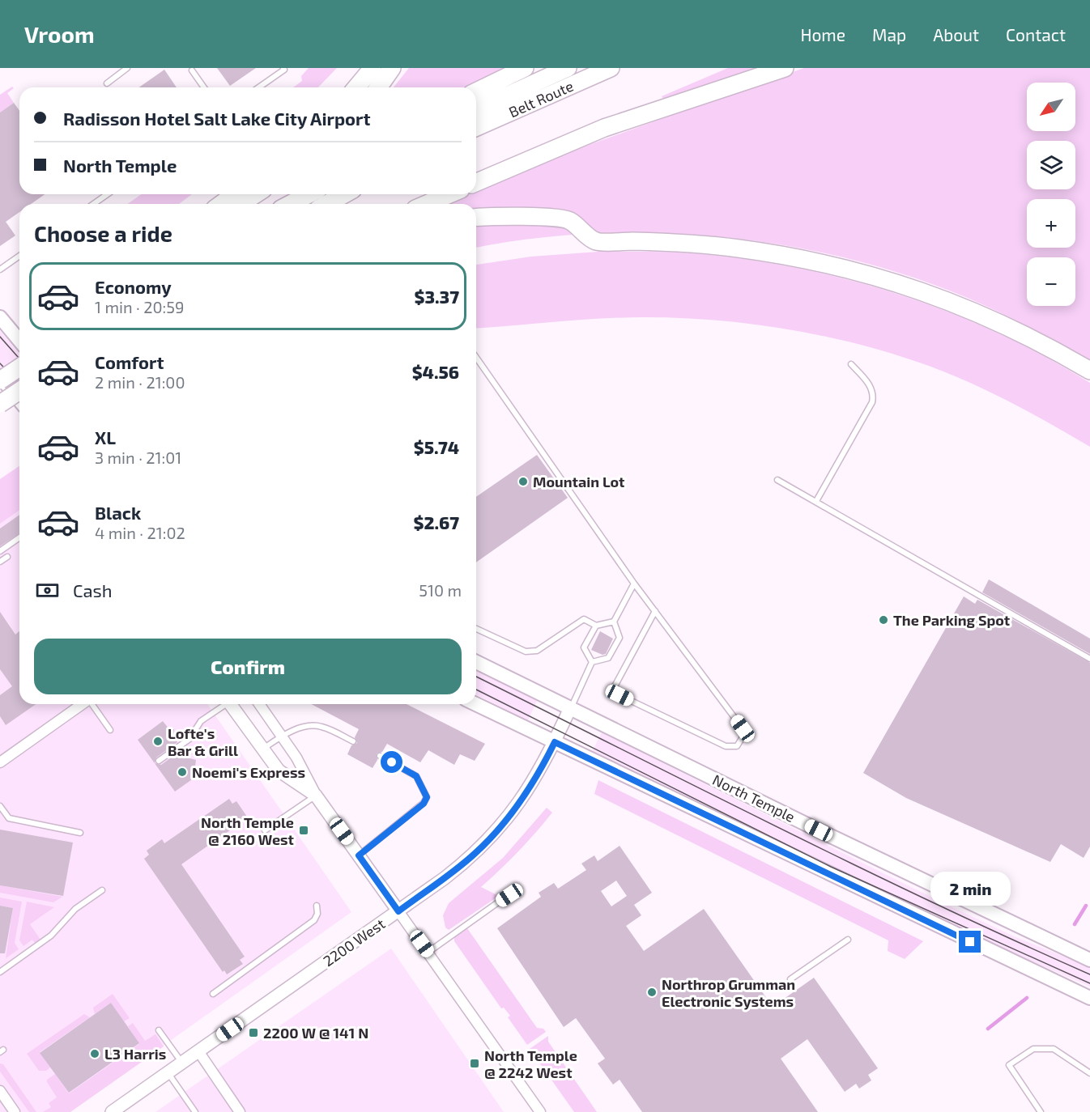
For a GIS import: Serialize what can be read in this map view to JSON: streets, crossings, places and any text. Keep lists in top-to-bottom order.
{
  "streets": {
    "highway": ["Belt Route"],
    "main road": ["North Temple"],
    "street": ["2200 West"]
  },
  "crossings": [
    ["North Temple", "2200 West"]
  ],
  "places": {
    "other": [
      "Mountain Lot",
      "The Parking Spot",
      "Lofte's Bar & Grill",
      "Noemi's Express",
      "Northrop Grumman Electronic Systems",
      "L3 Harris"
    ],
    "transit": ["North Temple @ 2160 West", "2200 W @ 141 N", "North Temple @ 2242 West"]
  },
  "north": "bottom left",
  "page": {
    "header": "Vroom",
    "nav": [
      "Home",
      "Map",
      "About",
      "Contact"
    ],
    "map_buttons": ["+", "−"],
    "banner": ["Radisson Hotel Salt Lake City Airport", "North Temple"],
    "heading": "Choose a ride",
    "list": [
      {
        "name": "Economy",
        "note": "1 min · 20:59",
        "value": "$3.37"
      },
      {
        "name": "Comfort",
        "note": "2 min · 21:00",
        "value": "$4.56"
      },
      {
        "name": "XL",
        "note": "3 min · 21:01",
        "value": "$5.74"
      },
      {
        "name": "Black",
        "note": "4 min · 21:02",
        "value": "$2.67"
      }
    ],
    "pay": ["Cash", "510 m"],
    "buttons": "Confirm",
    "bubble": "2 min"
  }
}
